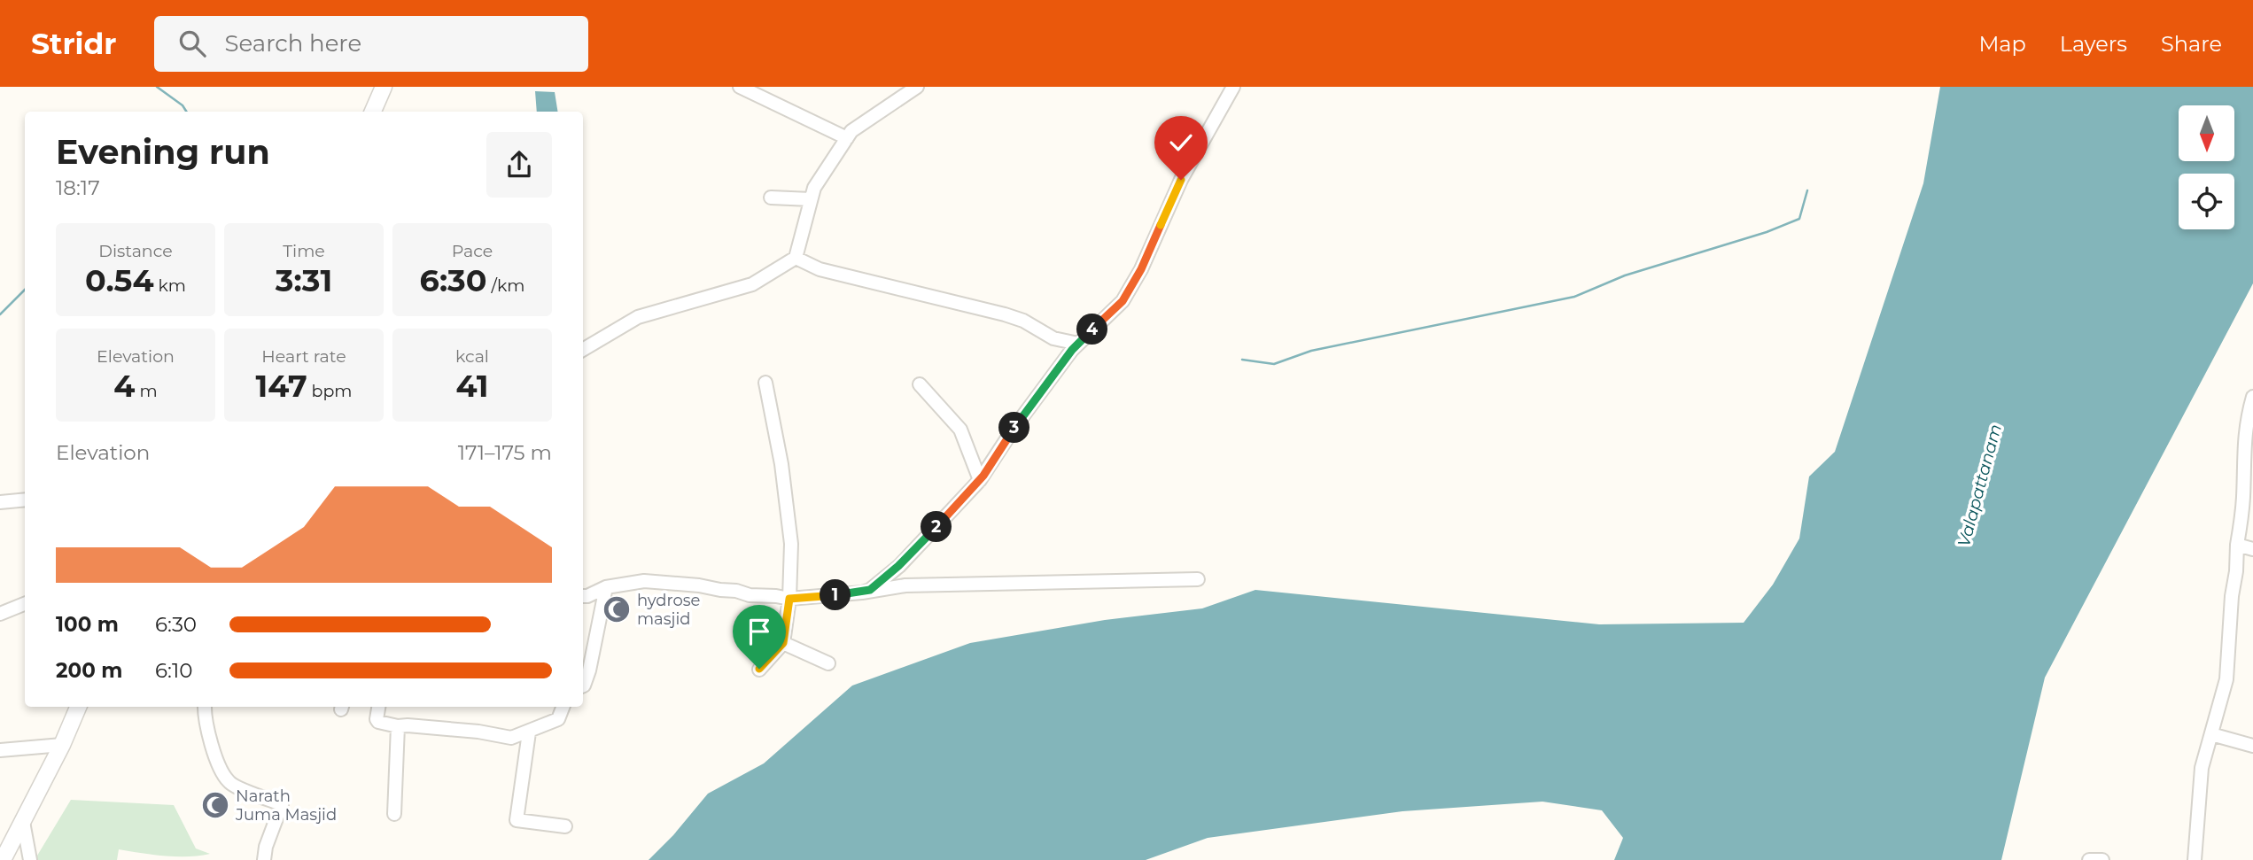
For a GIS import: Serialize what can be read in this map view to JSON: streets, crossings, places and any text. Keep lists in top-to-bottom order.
{
  "water": ["Valapattanam"],
  "places": {
    "mosque": ["hydrose masjid", "Narath Juma Masjid"]
  },
  "north": "bottom",
  "page": {
    "header": "Stridr",
    "search": "Search here",
    "nav": ["Map", "Layers", "Share"],
    "heading": ["Evening run", "18:17"],
    "stats": [
      ["Distance", "0.54 km"],
      ["Time", "3:31"],
      ["Pace", "6:30 /km"],
      ["Elevation", "4 m"],
      ["Heart rate", "147 bpm"],
      ["kcal", "41"]
    ],
    "pins": [
      "4",
      "3",
      "2",
      "1"
    ],
    "chart": ["Elevation", "171–175 m"],
    "list": [
      {
        "name": "100 m",
        "note": "6:30"
      },
      {
        "name": "200 m",
        "note": "6:10"
      }
    ]
  }
}
